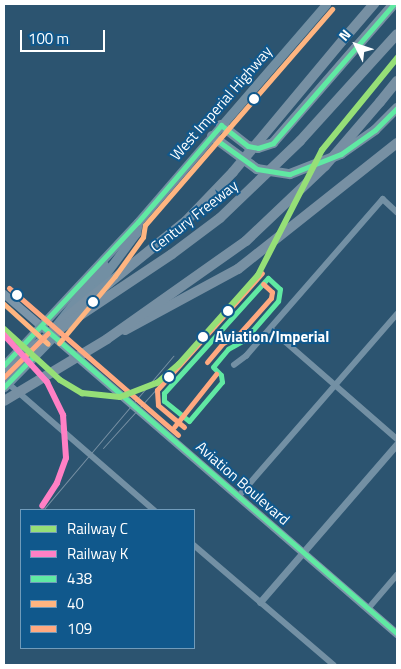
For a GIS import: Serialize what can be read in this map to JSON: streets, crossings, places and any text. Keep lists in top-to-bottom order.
{
  "streets": {
    "highway": ["Century Freeway"],
    "main road": ["West Imperial Highway", "Aviation Boulevard"]
  },
  "crossings": [
    ["West Imperial Highway", "Century Freeway"],
    ["West Imperial Highway", "Aviation Boulevard"],
    ["Century Freeway", "Aviation Boulevard"]
  ],
  "places": ["Aviation/Imperial"],
  "lines": [
    "transit line 438",
    "transit line 40",
    "rail line C",
    "transit line 109",
    "rail line K"
  ],
  "legend": [
    "Railway C",
    "Railway K",
    "438",
    "40",
    "109"
  ],
  "scale_bar": "100 m",
  "north": "top left"
}
